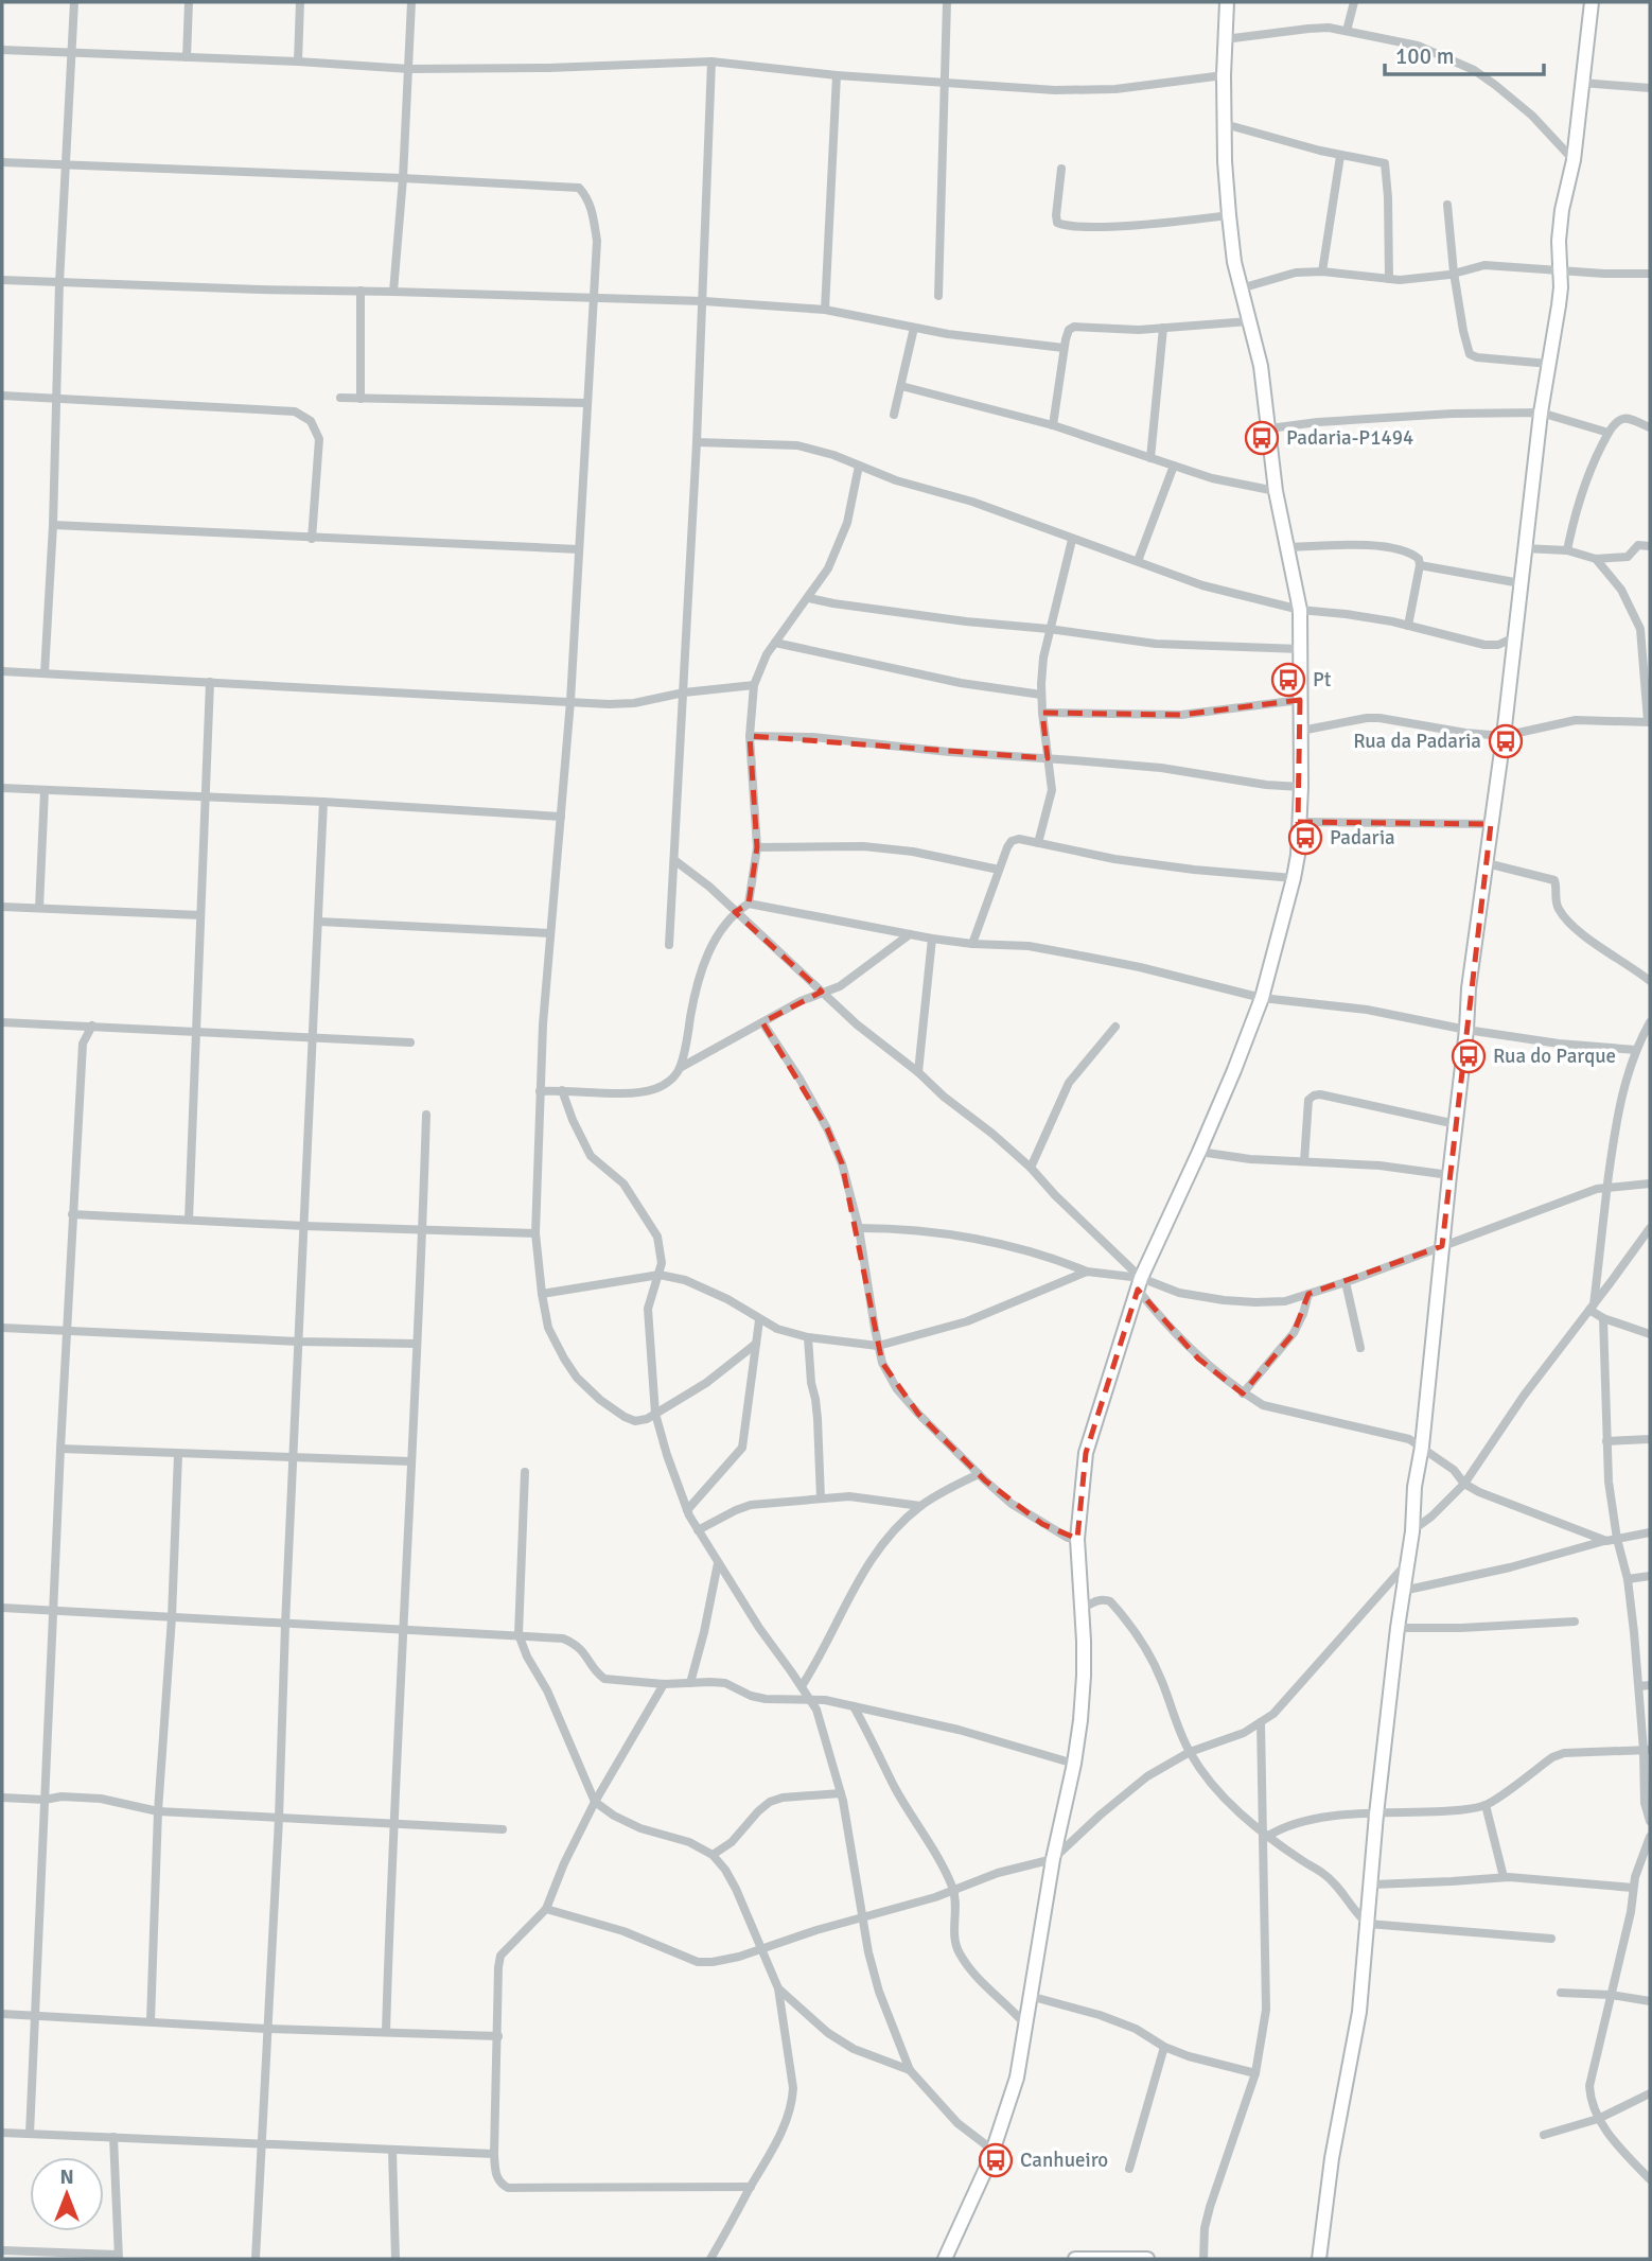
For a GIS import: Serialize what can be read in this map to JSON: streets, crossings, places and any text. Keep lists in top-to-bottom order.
{
  "places": {
    "bus stop": [
      "Padaria-P1494",
      "Pt",
      "Rua da Padaria",
      "Padaria",
      "Rua do Parque",
      "Canhueiro"
    ]
  },
  "scale_bar": "100 m",
  "north": "top"
}
